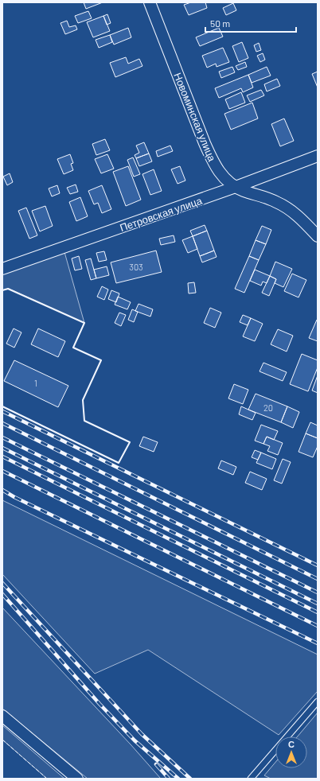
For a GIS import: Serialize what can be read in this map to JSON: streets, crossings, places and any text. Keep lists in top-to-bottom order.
{
  "streets": {
    "street": ["Новоминская улица", "Петровская улица"]
  },
  "crossings": [
    ["Новоминская улица", "Петровская улица"]
  ],
  "house_numbers": ["303", "1", "20"],
  "scale_bar": "50 m",
  "north": "top"
}
